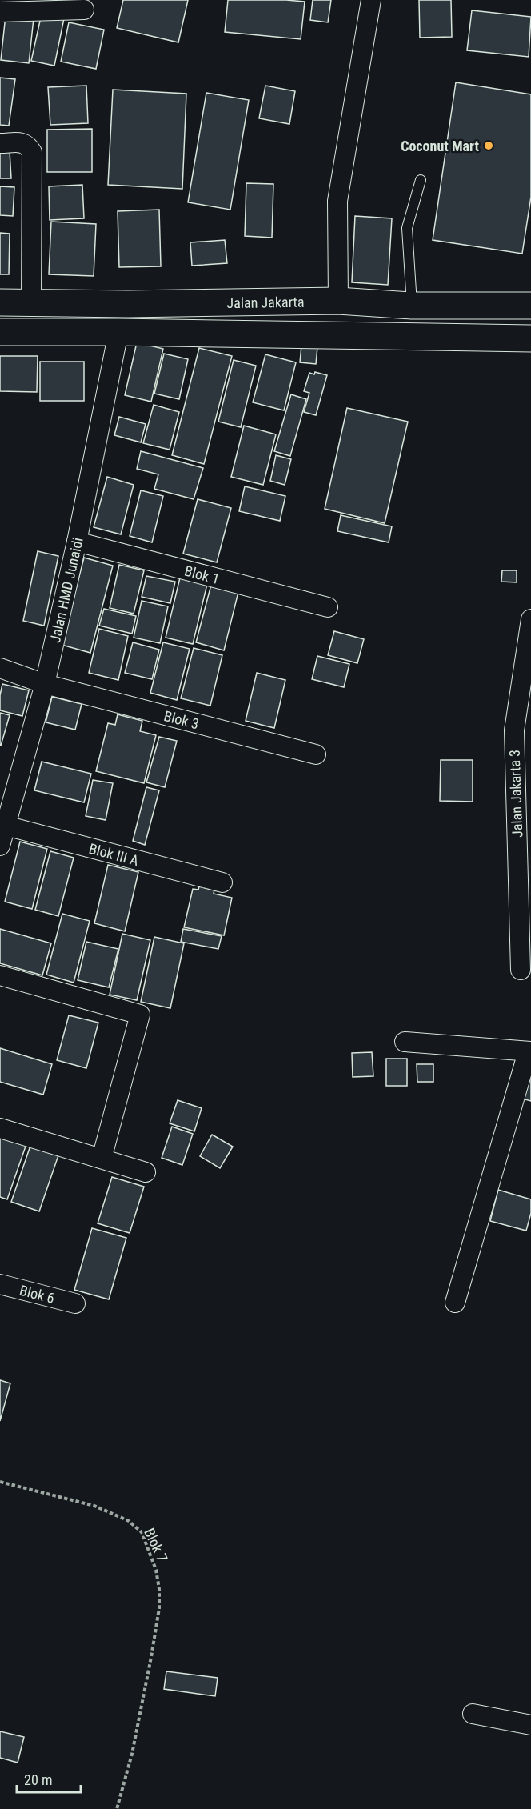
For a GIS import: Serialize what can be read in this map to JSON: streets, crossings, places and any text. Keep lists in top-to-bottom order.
{
  "streets": {
    "main road": ["Jalan Jakarta"],
    "street": [
      "Blok 1",
      "Jalan HMD Junaidi",
      "Blok 3",
      "Jalan Jakarta 3",
      "Blok III A",
      "Blok 6"
    ],
    "path": ["Blok 7"]
  },
  "crossings": [
    ["Blok 1", "Jalan HMD Junaidi"],
    ["Jalan HMD Junaidi", "Blok 3"],
    ["Jalan HMD Junaidi", "Blok III A"]
  ],
  "places": ["Coconut Mart"],
  "scale_bar": "20 m"
}
